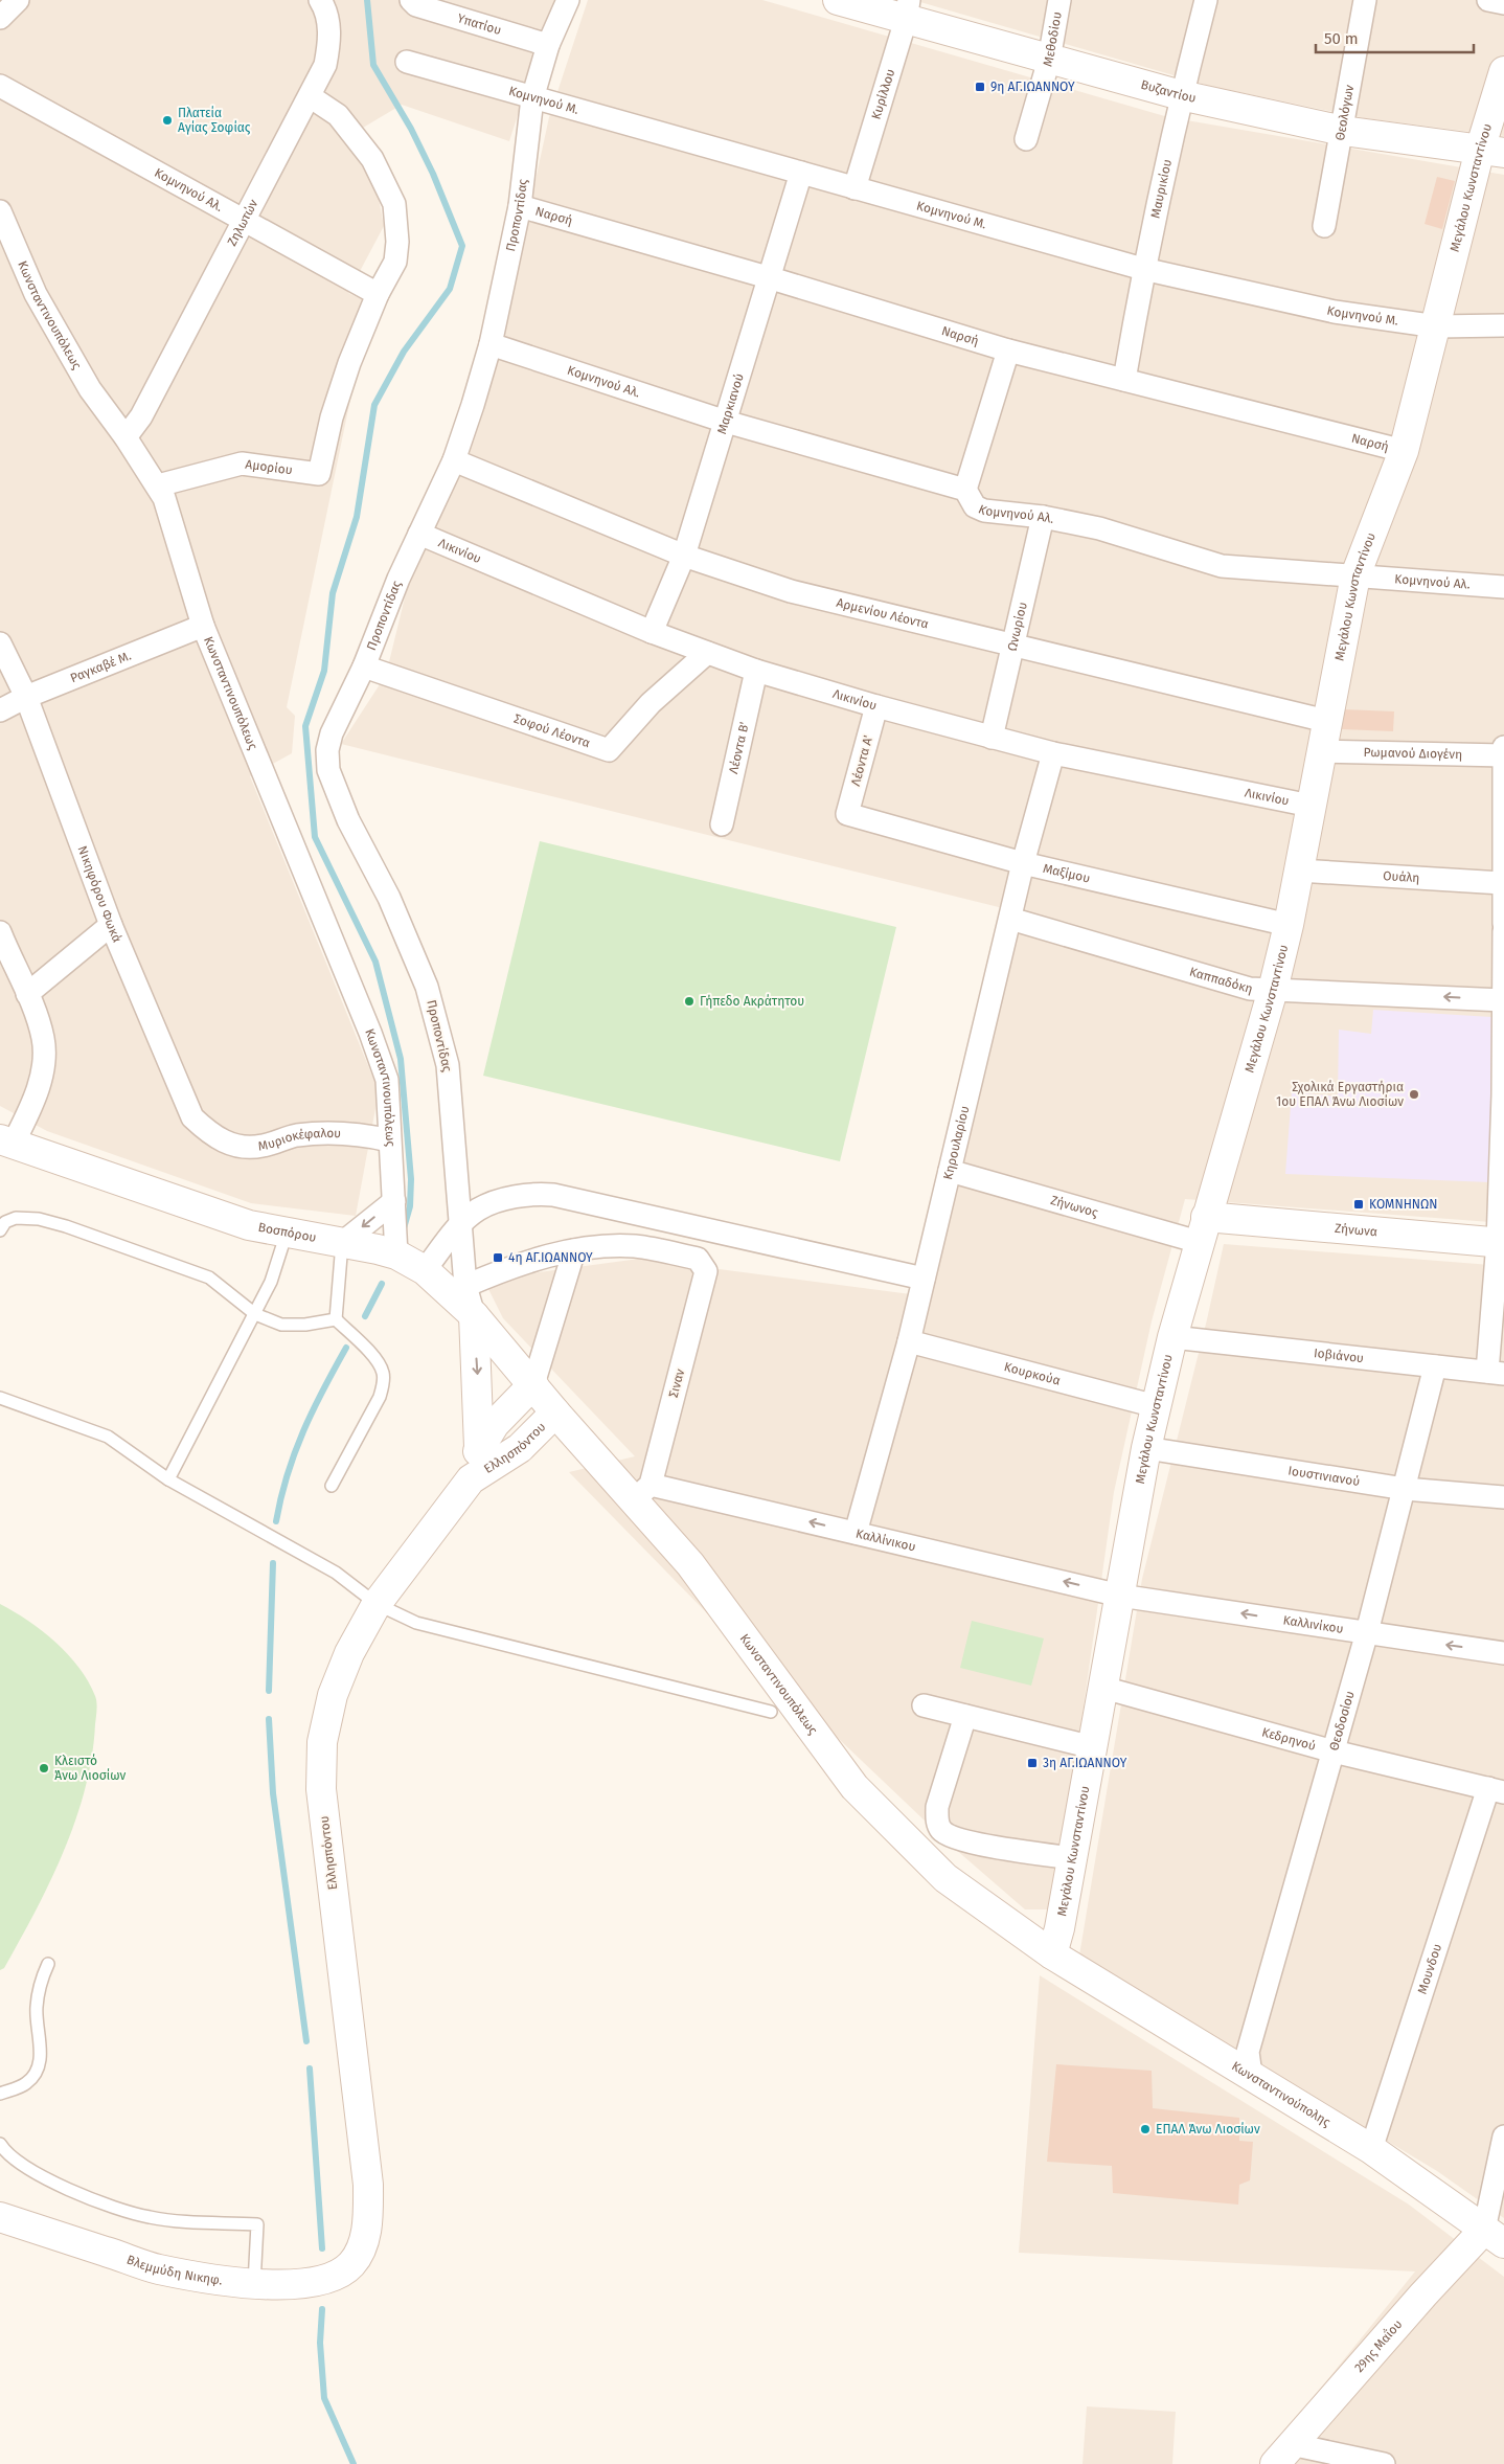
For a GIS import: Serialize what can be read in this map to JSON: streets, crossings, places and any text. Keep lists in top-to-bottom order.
{
  "streets": {
    "street": [
      "Υπατίου",
      "Μεθοδίου",
      "Βυζαντίου",
      "Κυρίλλου",
      "Κομνηνού Μ.",
      "Θεολόγων",
      "Μαυρικίου",
      "Μεγάλου Κωνσταντίνου",
      "Κομνηνού Αλ.",
      "Προποντίδας",
      "Ναρσή",
      "Ζηλωτών",
      "Κωνσταντινουπόλεως",
      "Μαρκιανού",
      "Αμορίου",
      "Λικινίου",
      "Αρμενίου Λέοντα",
      "Ωνωρίου",
      "Ραγκαβέ Μ.",
      "Σοφού Λέοντα",
      "Λέοντα Β'",
      "Ρωμανού Διογένη",
      "Λέοντα Α'",
      "Μαξίμου",
      "Ουάλη",
      "Νικηφόρου Φωκά",
      "Καππαδόκη",
      "Μυριοκέφαλου",
      "Κηρουλαρίου",
      "Ζήνωνος",
      "Ζήνωνα",
      "Βοσπόρου",
      "Ιοβιάνου",
      "Κουρκούα",
      "Σιναν",
      "Ελλησπόντου",
      "Ιουστινιανού",
      "Καλλίνικου",
      "Καλλινίκου",
      "Θεοδοσίου",
      "Κεδρηνού",
      "Μουνδου",
      "Κωνσταντινούπολης",
      "Βλεμμύδη Νικηφ.",
      "29ης Μαΐου"
    ]
  },
  "crossings": [
    ["Υπατίου", "Προποντίδας"],
    ["Μεθοδίου", "Βυζαντίου"],
    ["Βυζαντίου", "Κυρίλλου"],
    ["Βυζαντίου", "Θεολόγων"],
    ["Βυζαντίου", "Μαυρικίου"],
    ["Βυζαντίου", "Μεγάλου Κωνσταντίνου"],
    ["Κυρίλλου", "Κομνηνού Μ."],
    ["Κομνηνού Μ.", "Μαυρικίου"],
    ["Κομνηνού Μ.", "Μεγάλου Κωνσταντίνου"],
    ["Κομνηνού Μ.", "Προποντίδας"],
    ["Κομνηνού Μ.", "Μαρκιανού"],
    ["Μαυρικίου", "Ναρσή"],
    ["Μεγάλου Κωνσταντίνου", "Κομνηνού Αλ."],
    ["Μεγάλου Κωνσταντίνου", "Ναρσή"],
    ["Μεγάλου Κωνσταντίνου", "Κωνσταντινουπόλεως"],
    ["Μεγάλου Κωνσταντίνου", "Λικινίου"],
    ["Μεγάλου Κωνσταντίνου", "Αρμενίου Λέοντα"],
    ["Μεγάλου Κωνσταντίνου", "Ρωμανού Διογένη"],
    ["Μεγάλου Κωνσταντίνου", "Μαξίμου"],
    ["Μεγάλου Κωνσταντίνου", "Ουάλη"],
    ["Μεγάλου Κωνσταντίνου", "Καππαδόκη"],
    ["Μεγάλου Κωνσταντίνου", "Ζήνωνος"],
    ["Μεγάλου Κωνσταντίνου", "Ζήνωνα"],
    ["Μεγάλου Κωνσταντίνου", "Ιοβιάνου"],
    ["Μεγάλου Κωνσταντίνου", "Κουρκούα"],
    ["Μεγάλου Κωνσταντίνου", "Ιουστινιανού"],
    ["Μεγάλου Κωνσταντίνου", "Καλλίνικου"],
    ["Μεγάλου Κωνσταντίνου", "Καλλινίκου"],
    ["Μεγάλου Κωνσταντίνου", "Κεδρηνού"],
    ["Μεγάλου Κωνσταντίνου", "Κωνσταντινούπολης"],
    ["Κομνηνού Αλ.", "Προποντίδας"],
    ["Κομνηνού Αλ.", "Ζηλωτών"],
    ["Κομνηνού Αλ.", "Μαρκιανού"],
    ["Κομνηνού Αλ.", "Αμορίου"],
    ["Κομνηνού Αλ.", "Ωνωρίου"],
    ["Προποντίδας", "Ναρσή"],
    ["Προποντίδας", "Λικινίου"],
    ["Προποντίδας", "Αρμενίου Λέοντα"],
    ["Προποντίδας", "Σοφού Λέοντα"],
    ["Προποντίδας", "Βοσπόρου"],
    ["Ναρσή", "Μαρκιανού"],
    ["Ζηλωτών", "Κωνσταντινουπόλεως"],
    ["Κωνσταντινουπόλεως", "Αμορίου"],
    ["Κωνσταντινουπόλεως", "Ραγκαβέ Μ."],
    ["Κωνσταντινουπόλεως", "Μυριοκέφαλου"],
    ["Κωνσταντινουπόλεως", "Βοσπόρου"],
    ["Κωνσταντινουπόλεως", "Σιναν"],
    ["Κωνσταντινουπόλεως", "Ελλησπόντου"],
    ["Κωνσταντινουπόλεως", "Καλλίνικου"],
    ["Κωνσταντινουπόλεως", "Κωνσταντινούπολης"],
    ["Μαρκιανού", "Λικινίου"],
    ["Μαρκιανού", "Αρμενίου Λέοντα"],
    ["Λικινίου", "Ωνωρίου"],
    ["Λικινίου", "Σοφού Λέοντα"],
    ["Λικινίου", "Λέοντα Β'"],
    ["Λικινίου", "Λέοντα Α'"],
    ["Λικινίου", "Κηρουλαρίου"],
    ["Αρμενίου Λέοντα", "Ωνωρίου"],
    ["Ραγκαβέ Μ.", "Νικηφόρου Φωκά"],
    ["Λέοντα Α'", "Μαξίμου"],
    ["Μαξίμου", "Κηρουλαρίου"],
    ["Νικηφόρου Φωκά", "Μυριοκέφαλου"],
    ["Καππαδόκη", "Κηρουλαρίου"],
    ["Κηρουλαρίου", "Ζήνωνος"],
    ["Κηρουλαρίου", "Κουρκούα"],
    ["Κηρουλαρίου", "Καλλίνικου"],
    ["Ζήνωνος", "Ζήνωνα"],
    ["Βοσπόρου", "Ελλησπόντου"],
    ["Ιοβιάνου", "Θεοδοσίου"],
    ["Σιναν", "Καλλίνικου"],
    ["Ελλησπόντου", "Βλεμμύδη Νικηφ."],
    ["Ιουστινιανού", "Θεοδοσίου"],
    ["Καλλίνικου", "Καλλινίκου"],
    ["Καλλινίκου", "Θεοδοσίου"],
    ["Θεοδοσίου", "Κεδρηνού"],
    ["Θεοδοσίου", "Κωνσταντινούπολης"],
    ["Κεδρηνού", "Μουνδου"],
    ["Μουνδου", "Κωνσταντινούπολης"],
    ["Κωνσταντινούπολης", "29ης Μαΐου"]
  ],
  "one_way": ["Καππαδόκη", "Καλλινίκου"],
  "places": {
    "transit": [
      "9η ΑΓ.ΙΩΑΝΝΟΥ",
      "ΚΟΜΝΗΝΩΝ",
      "4η ΑΓ.ΙΩΑΝΝΟΥ",
      "3η ΑΓ.ΙΩΑΝΝΟΥ"
    ],
    "other": [
      "Πλατεία Αγίας Σοφίας",
      "Γήπεδο Ακράτητου",
      "Σχολικά Εργαστήρια 1ου ΕΠΑΛ Άνω Λιοσίων",
      "Κλειστό Άνω Λιοσίων",
      "ΕΠΑΛ Άνω Λιοσίων"
    ]
  },
  "scale_bar": "50 m"
}
